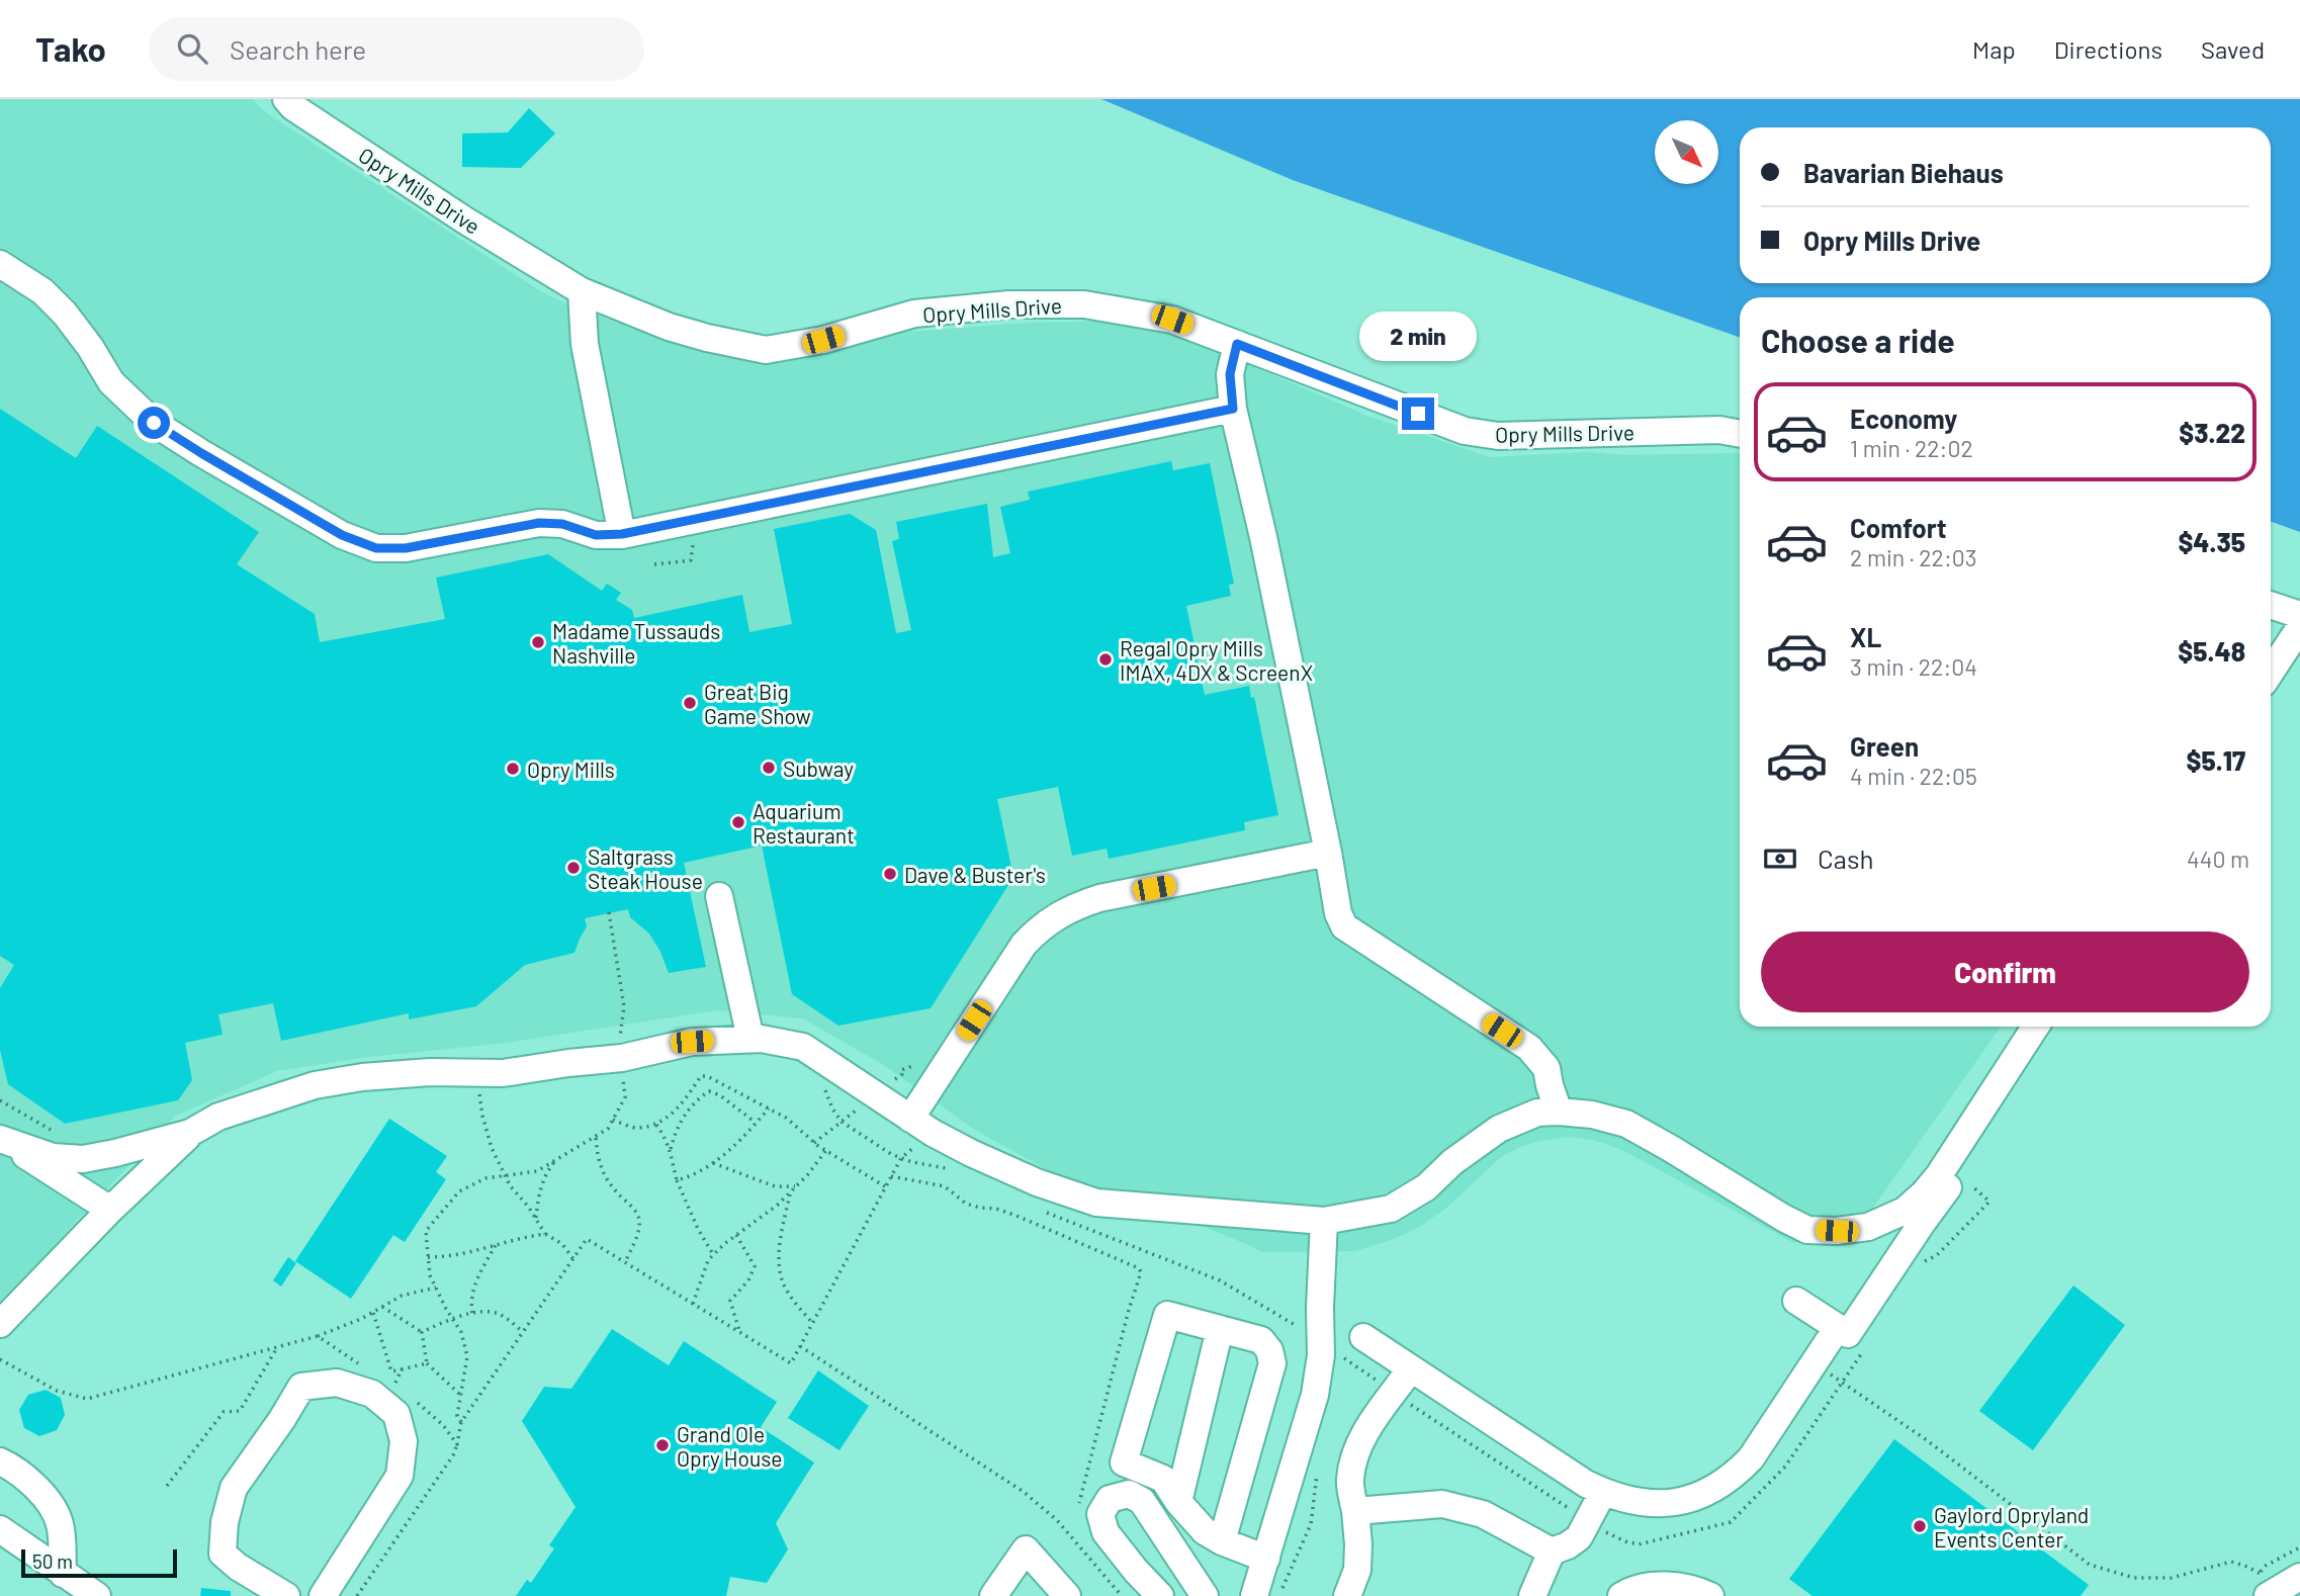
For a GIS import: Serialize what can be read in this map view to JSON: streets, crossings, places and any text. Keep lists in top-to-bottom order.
{
  "streets": {
    "lane": ["Opry Mills Drive"]
  },
  "places": [
    "Madame Tussauds Nashville",
    "Regal Opry Mills IMAX, 4DX & ScreenX",
    "Great Big Game Show",
    "Subway",
    "Opry Mills",
    "Aquarium Restaurant",
    "Saltgrass Steak House",
    "Dave & Buster's",
    "Grand Ole Opry House",
    "Gaylord Opryland Events Center"
  ],
  "scale_bar": "50 m",
  "north": "bottom right",
  "page": {
    "header": "Tako",
    "search": "Search here",
    "nav": ["Map", "Directions", "Saved"],
    "banner": ["Bavarian Biehaus", "Opry Mills Drive"],
    "heading": "Choose a ride",
    "bubble": "2 min",
    "list": [
      {
        "name": "Economy",
        "note": "1 min · 22:02",
        "value": "$3.22"
      },
      {
        "name": "Comfort",
        "note": "2 min · 22:03",
        "value": "$4.35"
      },
      {
        "name": "XL",
        "note": "3 min · 22:04",
        "value": "$5.48"
      },
      {
        "name": "Green",
        "note": "4 min · 22:05",
        "value": "$5.17"
      }
    ],
    "pay": ["Cash", "440 m"],
    "buttons": "Confirm",
    "scale": "50 m"
  }
}
